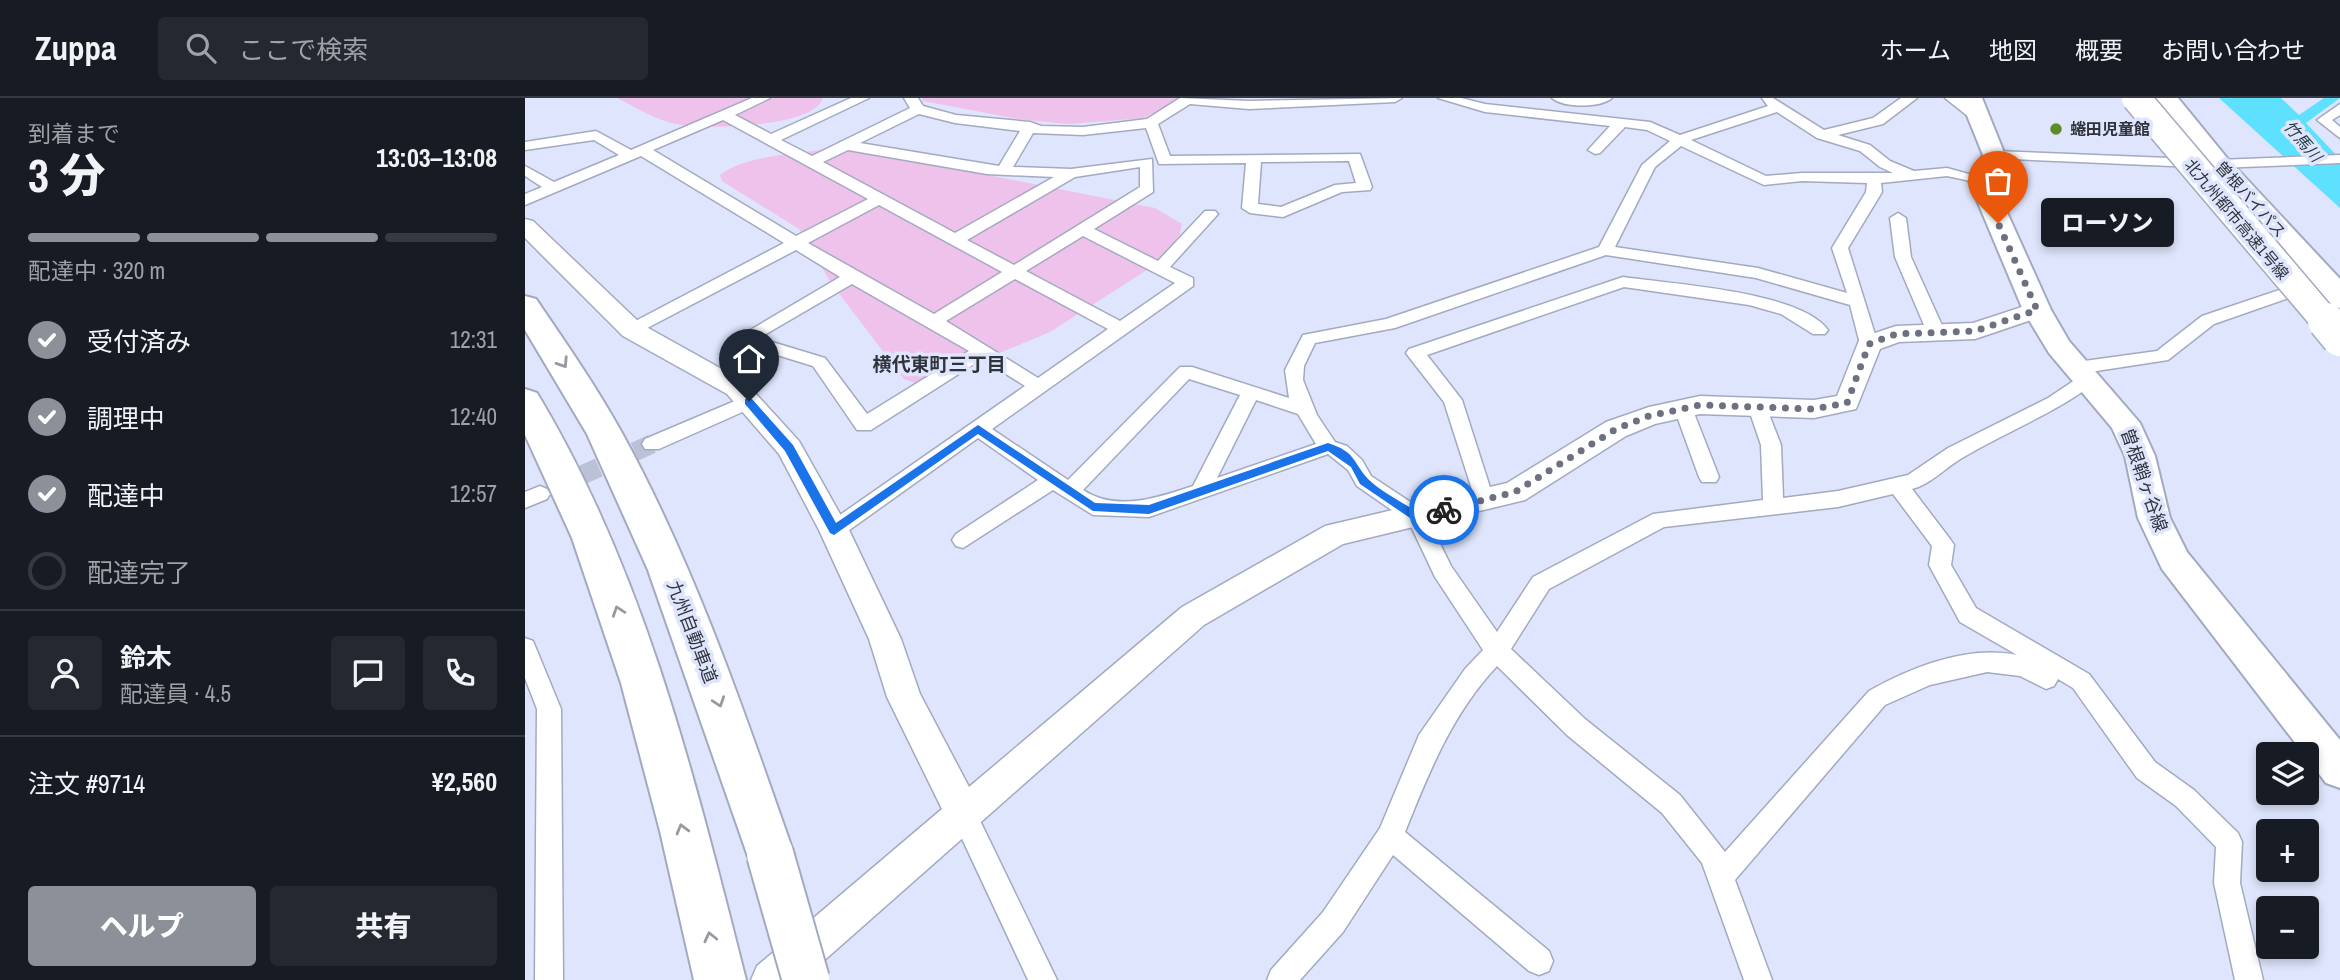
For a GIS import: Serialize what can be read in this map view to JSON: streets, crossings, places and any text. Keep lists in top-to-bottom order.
{
  "streets": {
    "highway": ["曽根バイパス", "北九州都市高速1号線", "九州自動車道"],
    "main road": ["曽根鞘ヶ谷線"]
  },
  "districts": ["横代東町三丁目"],
  "water": ["竹馬川"],
  "places": ["蜷田児童館", "ローソン"],
  "page": {
    "header": "Zuppa",
    "search": "ここで検索",
    "nav": [
      "ホーム",
      "地図",
      "概要",
      "お問い合わせ"
    ],
    "heading": ["3 分", "到着まで", "13:03–13:08"],
    "panel": [
      "鈴木",
      "配達員 · 4.5",
      "注文 #9714",
      "¥2,560"
    ],
    "bubble": "ローソン",
    "bar": "配達中 · 320 m",
    "list": [
      ["受付済み", "12:31"],
      ["調理中", "12:40"],
      ["配達中", "12:57"],
      "配達完了"
    ],
    "map_buttons": ["+", "−"],
    "buttons": ["ヘルプ", "共有"]
  }
}
